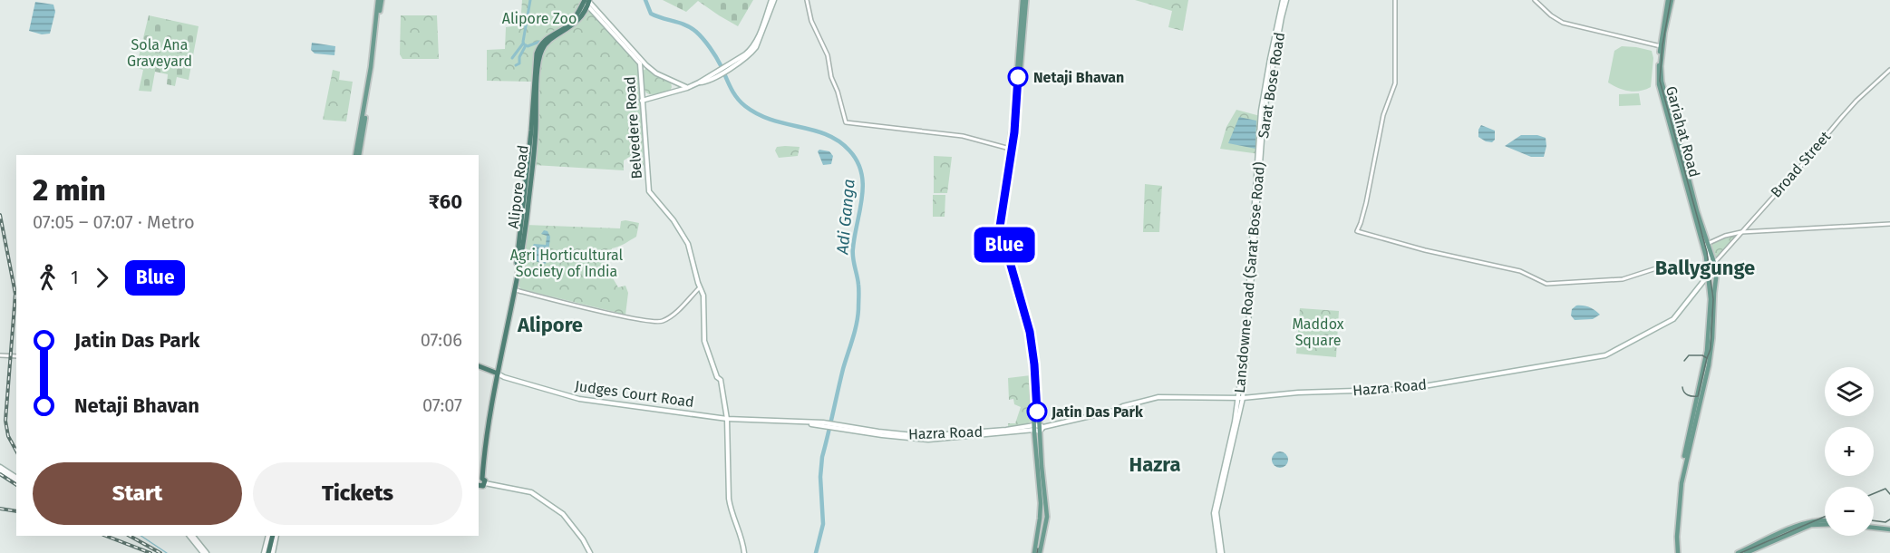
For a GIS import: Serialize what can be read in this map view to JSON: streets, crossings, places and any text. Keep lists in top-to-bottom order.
{
  "streets": {
    "highway": ["Alipore Road", "Judges Court Road"],
    "main road": [
      "Sarat Bose Road",
      "Belvedere Road",
      "Gariahat Road",
      "Lansdowne Road (Sarat Bose Road)",
      "Hazra Road"
    ],
    "street": ["Broad Street"]
  },
  "crossings": [
    ["Sarat Bose Road", "Lansdowne Road (Sarat Bose Road)"],
    ["Sarat Bose Road", "Hazra Road"],
    ["Belvedere Road", "Judges Court Road"],
    ["Gariahat Road", "Broad Street"],
    ["Gariahat Road", "Hazra Road"],
    ["Alipore Road", "Judges Court Road"],
    ["Lansdowne Road (Sarat Bose Road)", "Hazra Road"]
  ],
  "districts": ["Ballygunge", "Alipore", "Hazra"],
  "water": ["Adi Ganga"],
  "parks": [
    "Alipore Zoo",
    "Sola Ana Graveyard",
    "Agri Horticultural Society of India",
    "Maddox Square"
  ],
  "places": ["Netaji Bhavan", "Jatin Das Park"],
  "lines": ["metro line Blue"],
  "page": {
    "on_map": "Blue",
    "heading": ["2 min", "07:05 – 07:07 · Metro", "₹60"],
    "legs": ["1", "Blue"],
    "list": [
      {
        "name": "Jatin Das Park",
        "value": "07:06"
      },
      {
        "name": "Netaji Bhavan",
        "value": "07:07"
      }
    ],
    "map_buttons": ["+", "−"],
    "buttons": ["Start", "Tickets"]
  }
}
